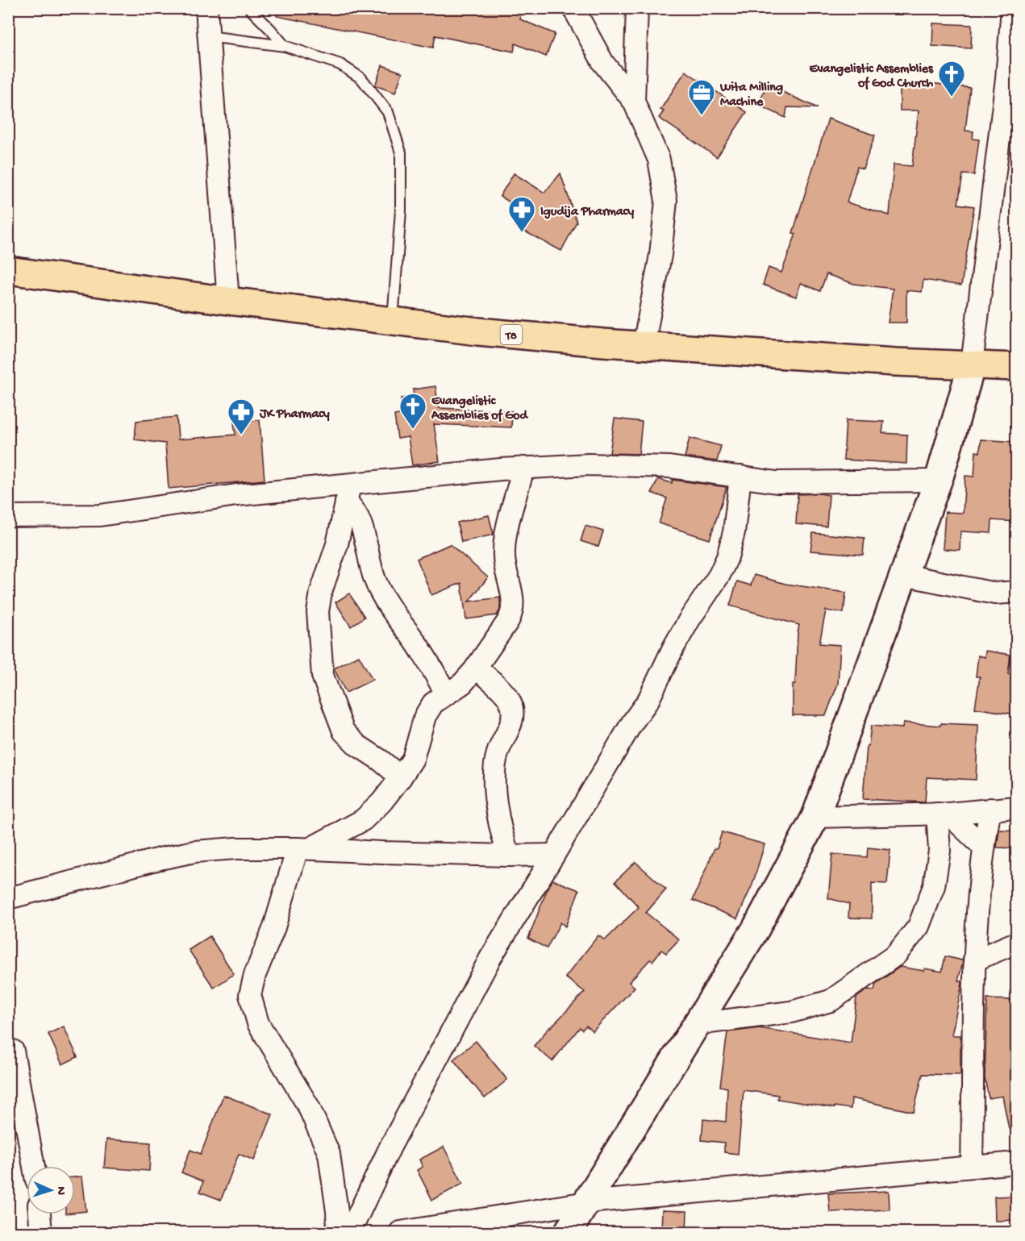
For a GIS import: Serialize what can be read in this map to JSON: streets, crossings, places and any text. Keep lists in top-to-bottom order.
{
  "streets": {
    "main road": ["T8"]
  },
  "places": {
    "church": ["Evangelistic Assemblies of God Church", "Evangelistic Assemblies of God"],
    "office": ["Wita Milling Machine"],
    "pharmacy": ["Igudija Pharmacy", "JK Pharmacy"]
  },
  "north": "right"
}
